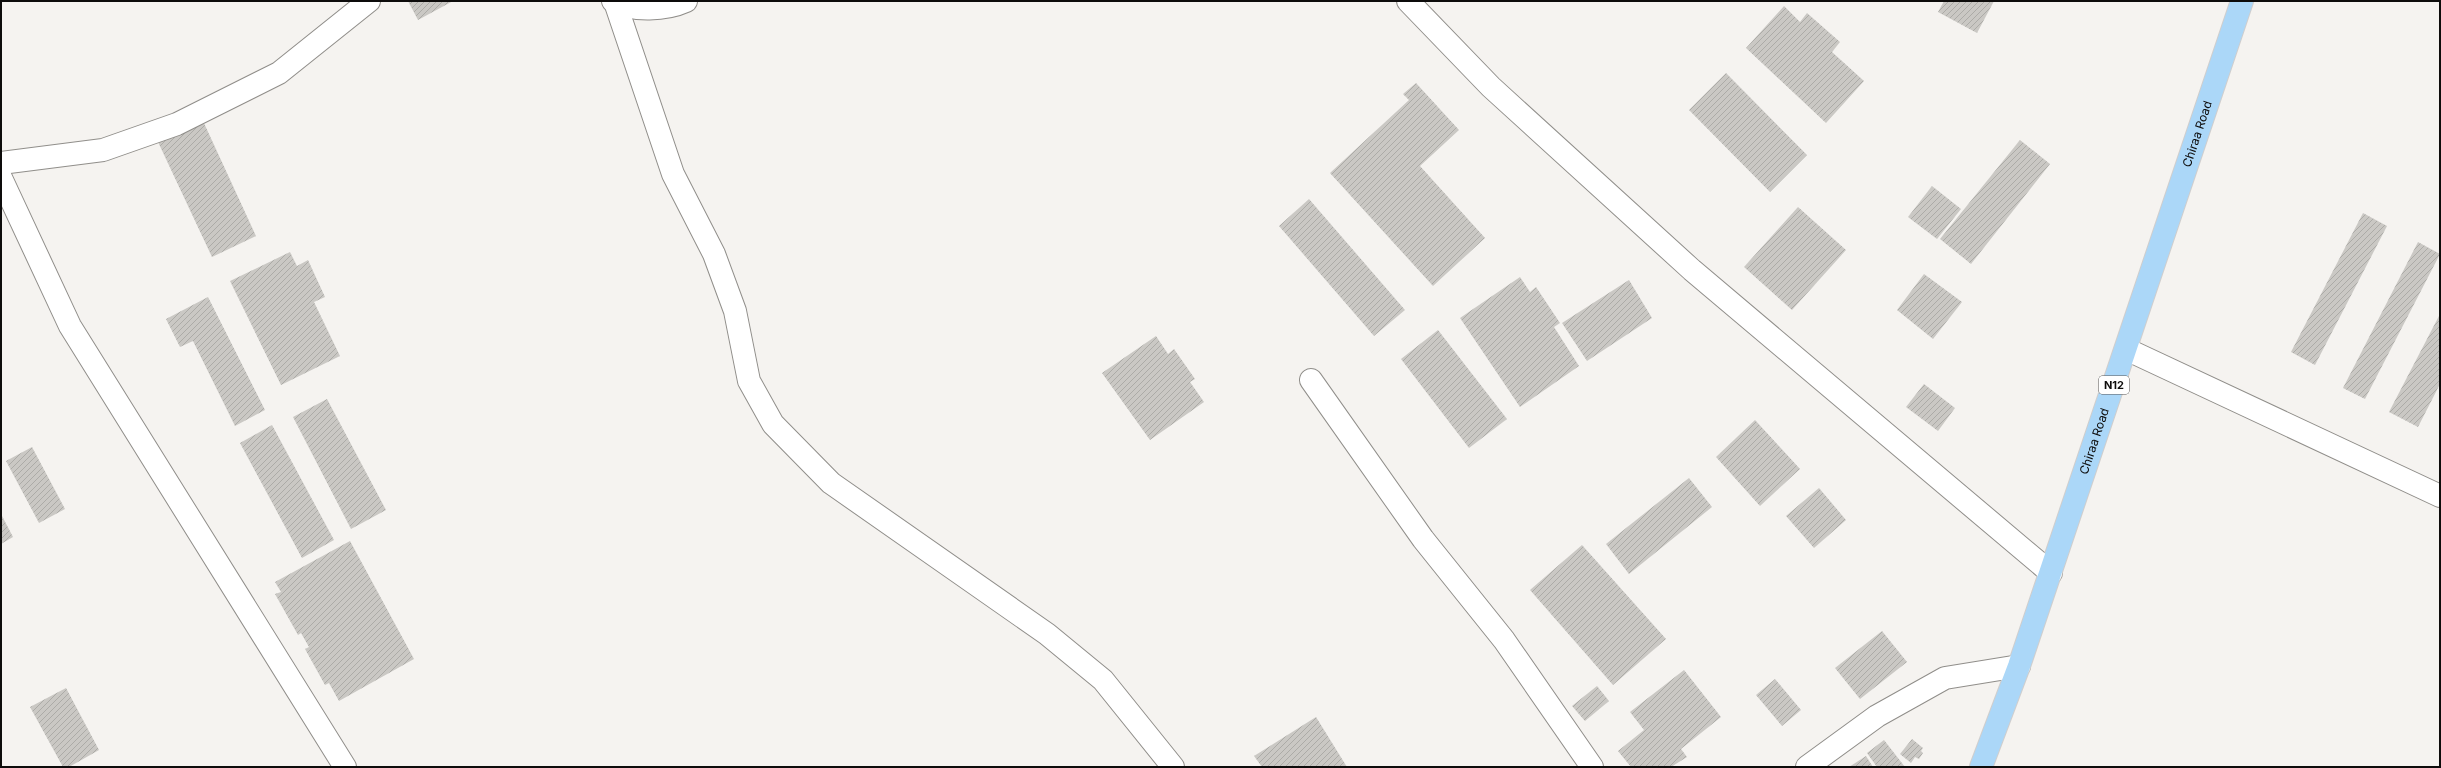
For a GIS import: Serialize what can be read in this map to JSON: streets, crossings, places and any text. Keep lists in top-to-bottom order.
{
  "streets": {
    "highway": ["Chiraa Road", "N12"]
  }
}
